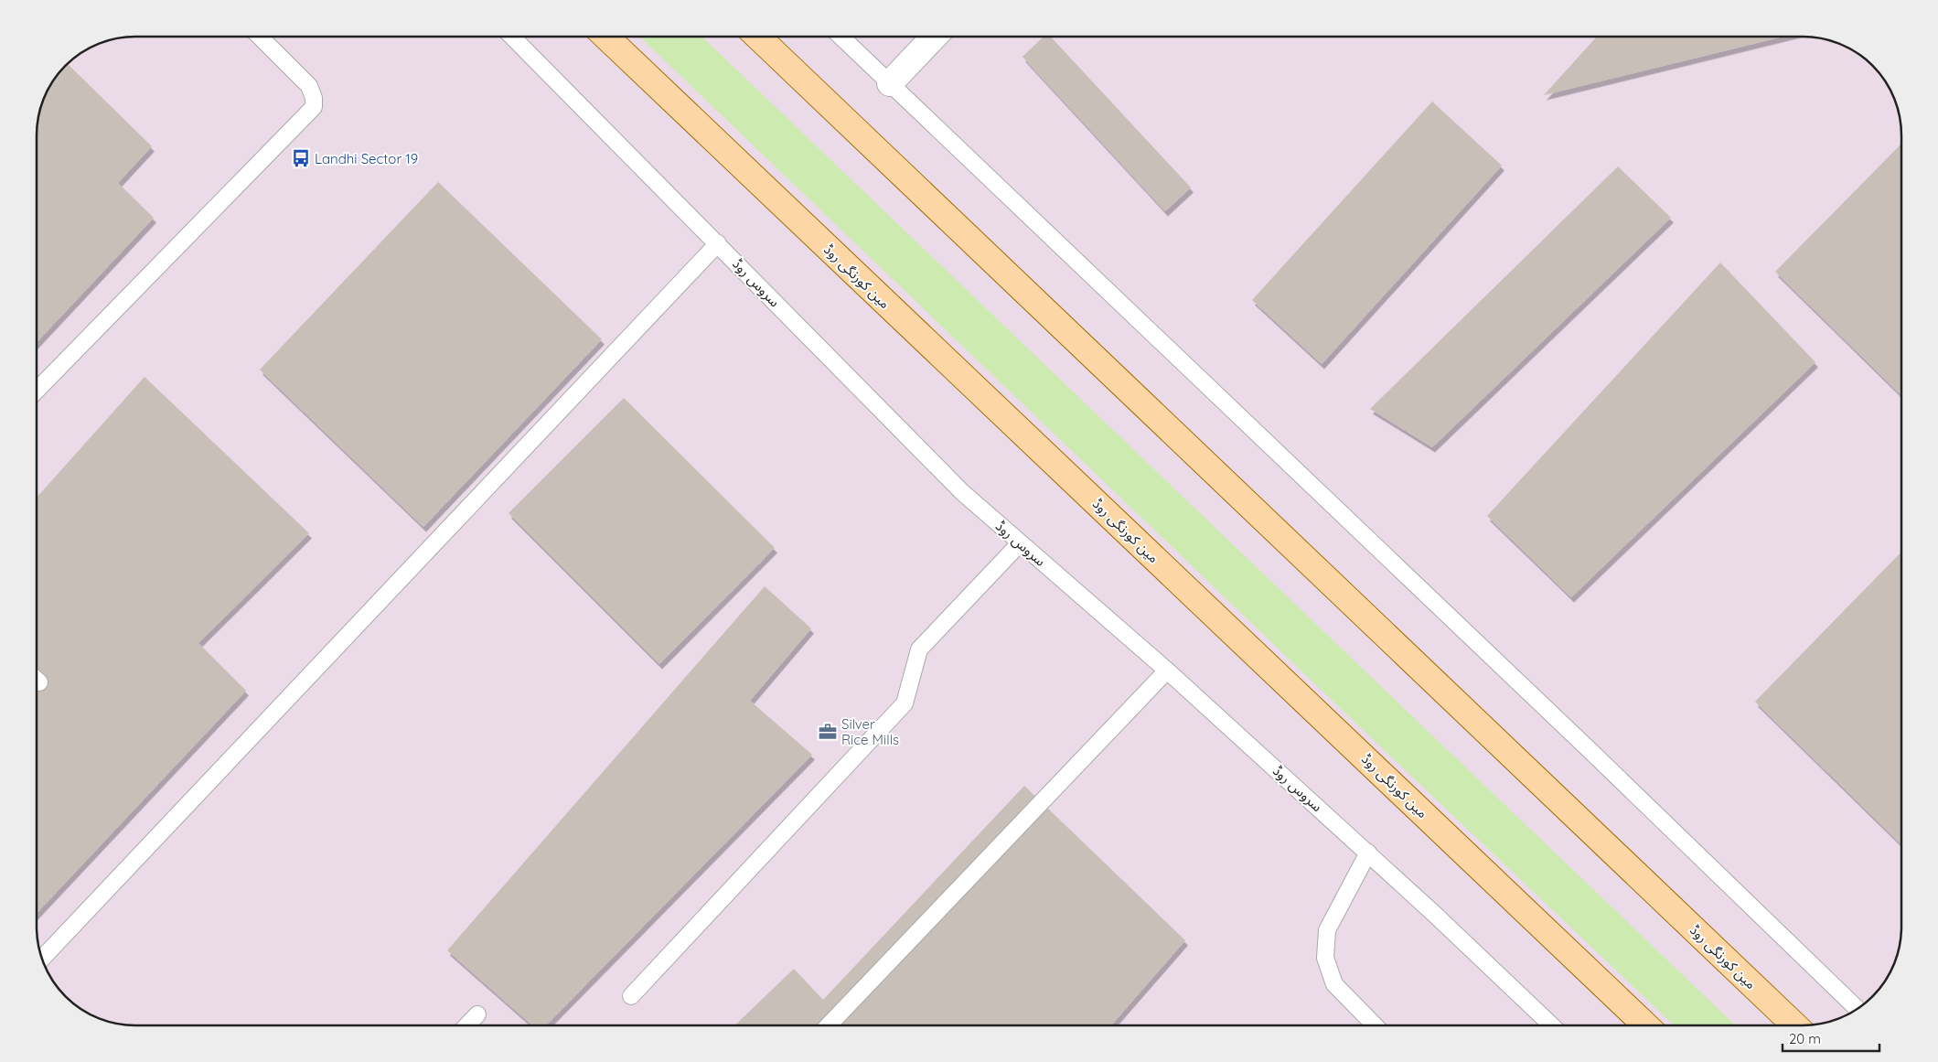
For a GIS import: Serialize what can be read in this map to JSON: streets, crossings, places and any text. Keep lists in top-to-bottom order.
{
  "streets": {
    "main road": ["مین کورنگی روڈ"],
    "lane": ["سروس روڈ"]
  },
  "places": {
    "bus stop": ["Landhi Sector 19"],
    "office": ["Silver Rice Mills"]
  },
  "scale_bar": "20 m"
}
